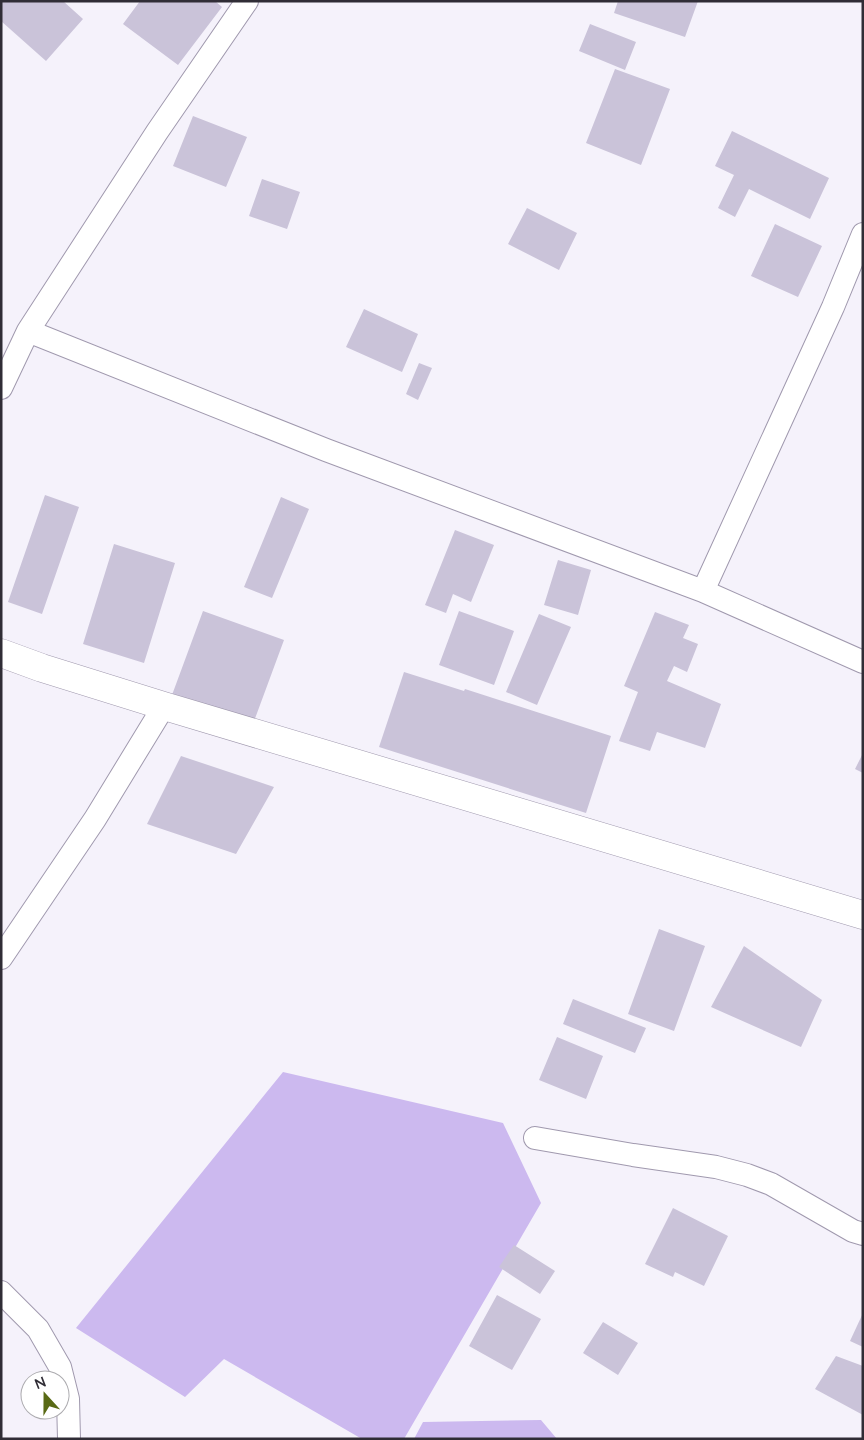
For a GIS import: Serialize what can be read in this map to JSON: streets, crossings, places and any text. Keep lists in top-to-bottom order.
{
  "north": "top"
}
